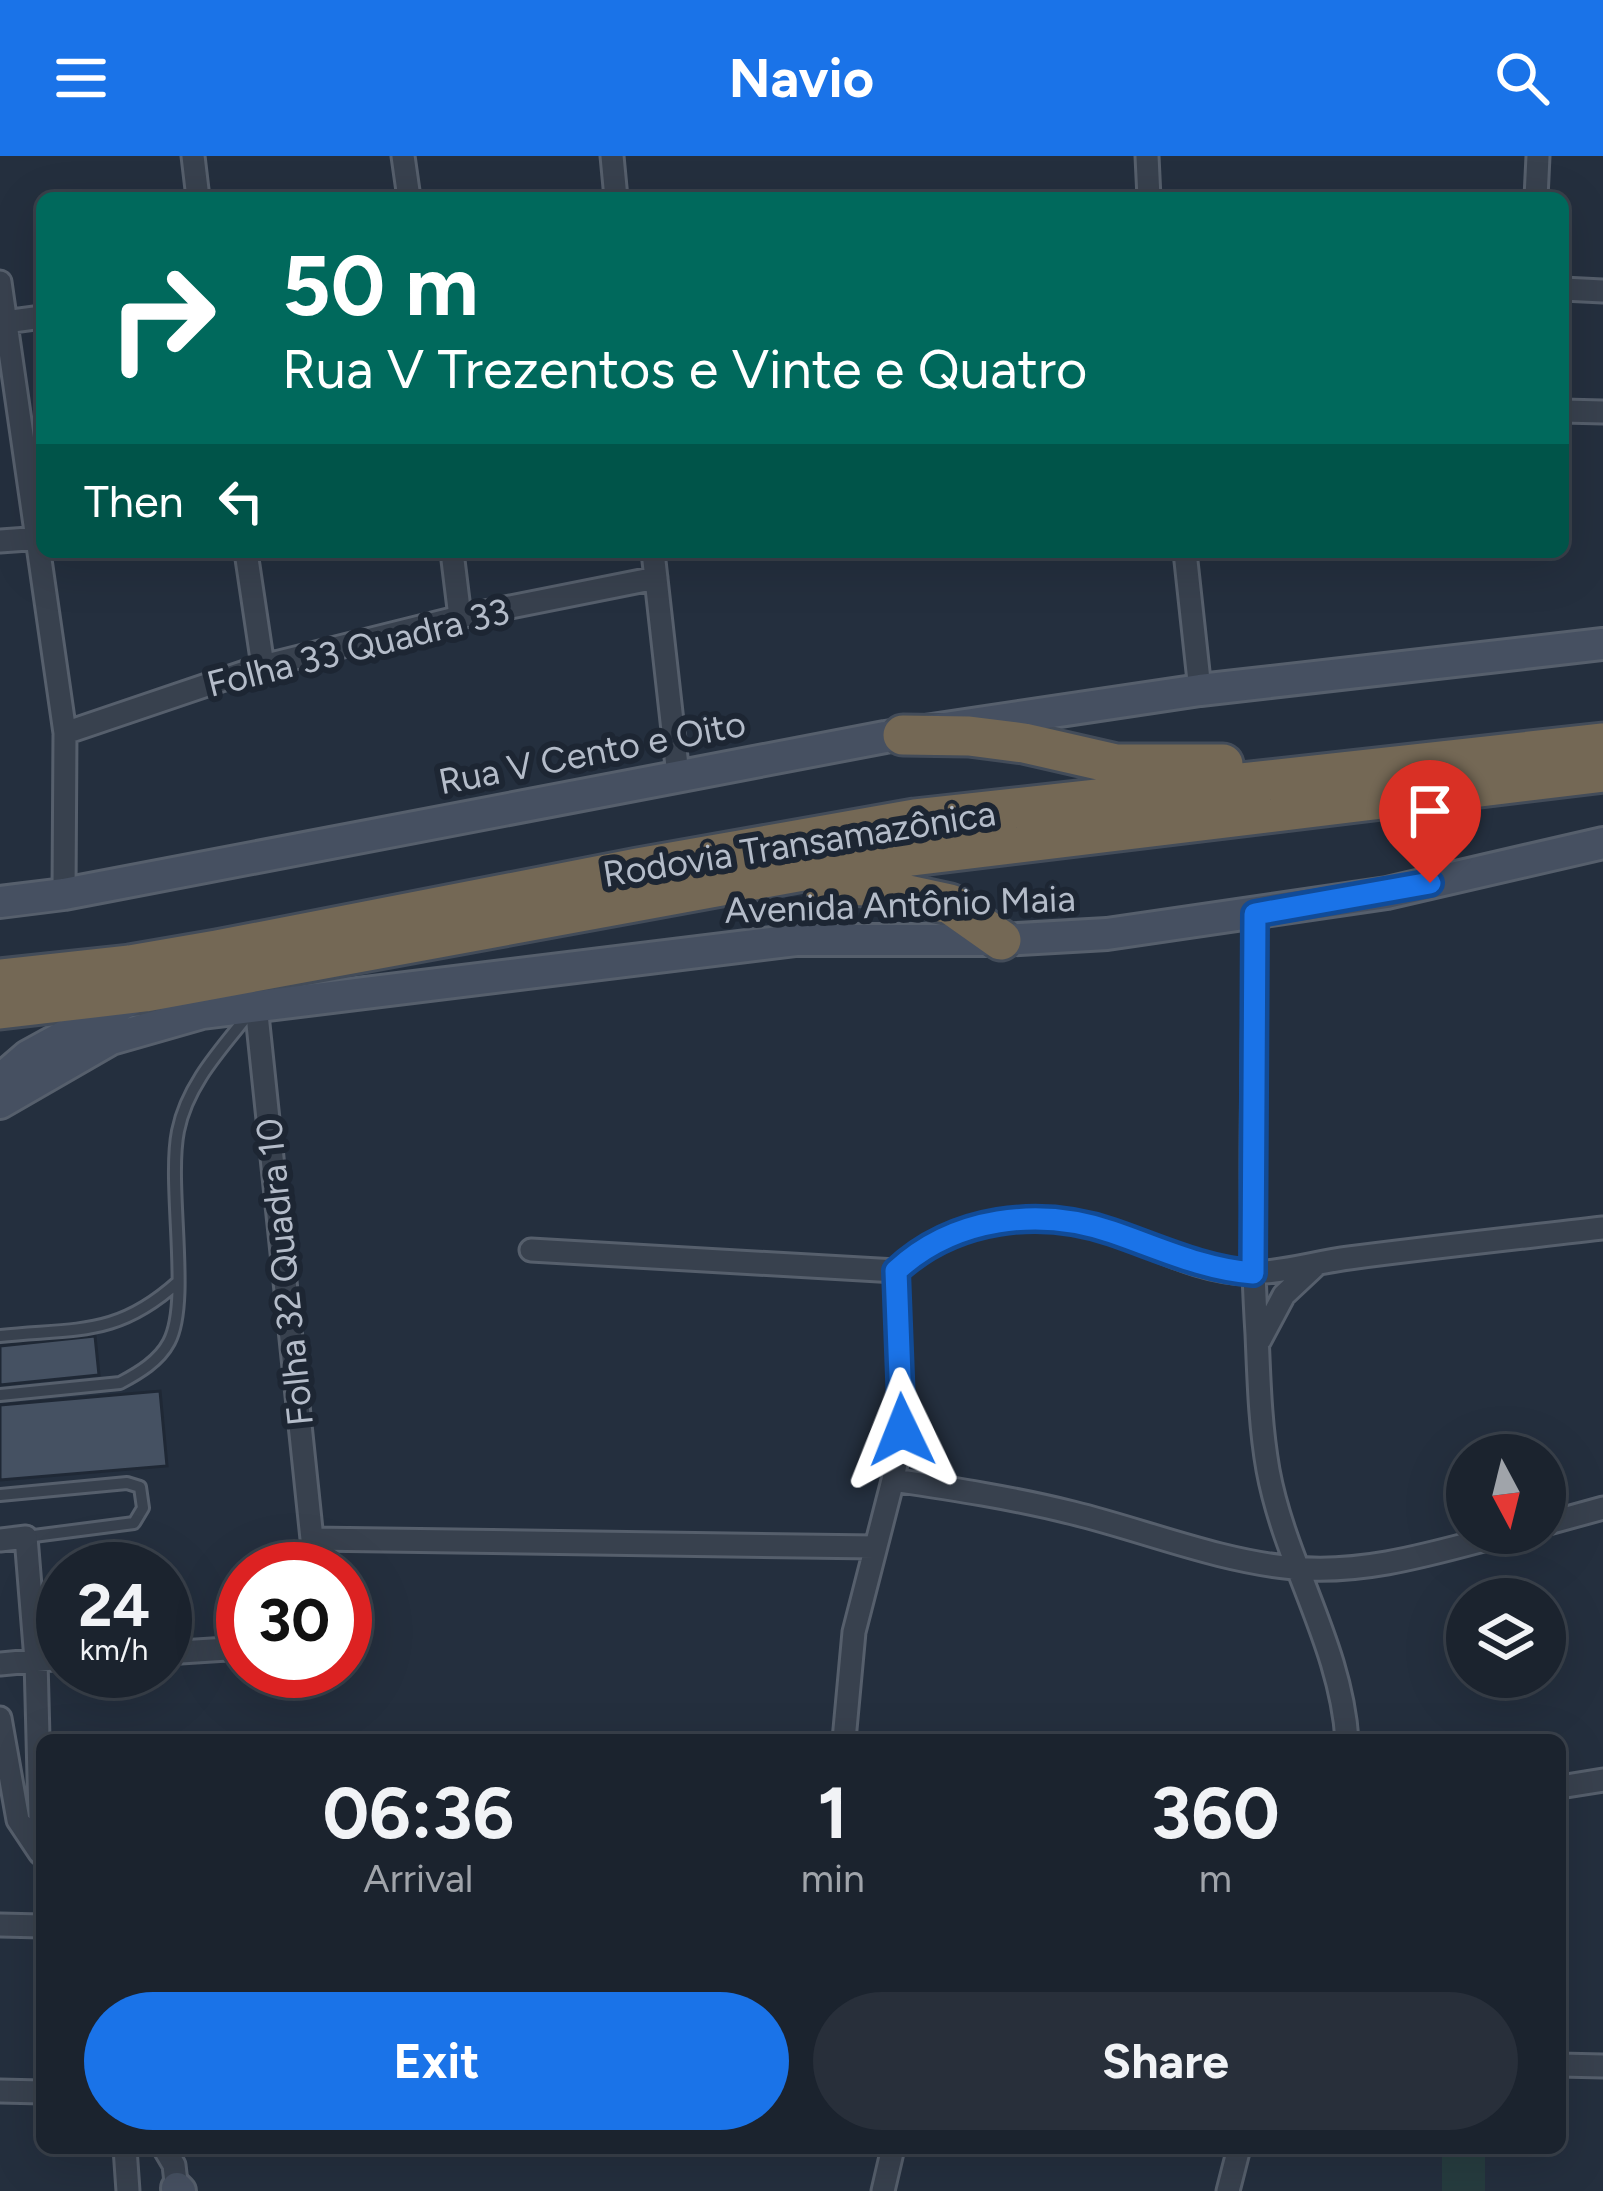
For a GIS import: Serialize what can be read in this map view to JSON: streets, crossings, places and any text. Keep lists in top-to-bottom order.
{
  "streets": {
    "highway": ["Rodovia Transamazônica"],
    "main road": ["Rua V Cento e Oito", "Avenida Antônio Maia"],
    "street": ["Folha 33 Quadra 33", "Folha 32 Quadra 10"]
  },
  "crossings": [
    ["Avenida Antônio Maia", "Folha 32 Quadra 10"]
  ],
  "north": "bottom",
  "page": {
    "header": "Navio",
    "turn": ["50 m", "Rua V Trezentos e Vinte e Quatro"],
    "then": "Then",
    "speed": "24 km/h",
    "limit": "30",
    "eta": [
      "06:36",
      "Arrival",
      "1",
      "min",
      "360",
      "m"
    ],
    "buttons": ["Exit", "Share"]
  }
}
